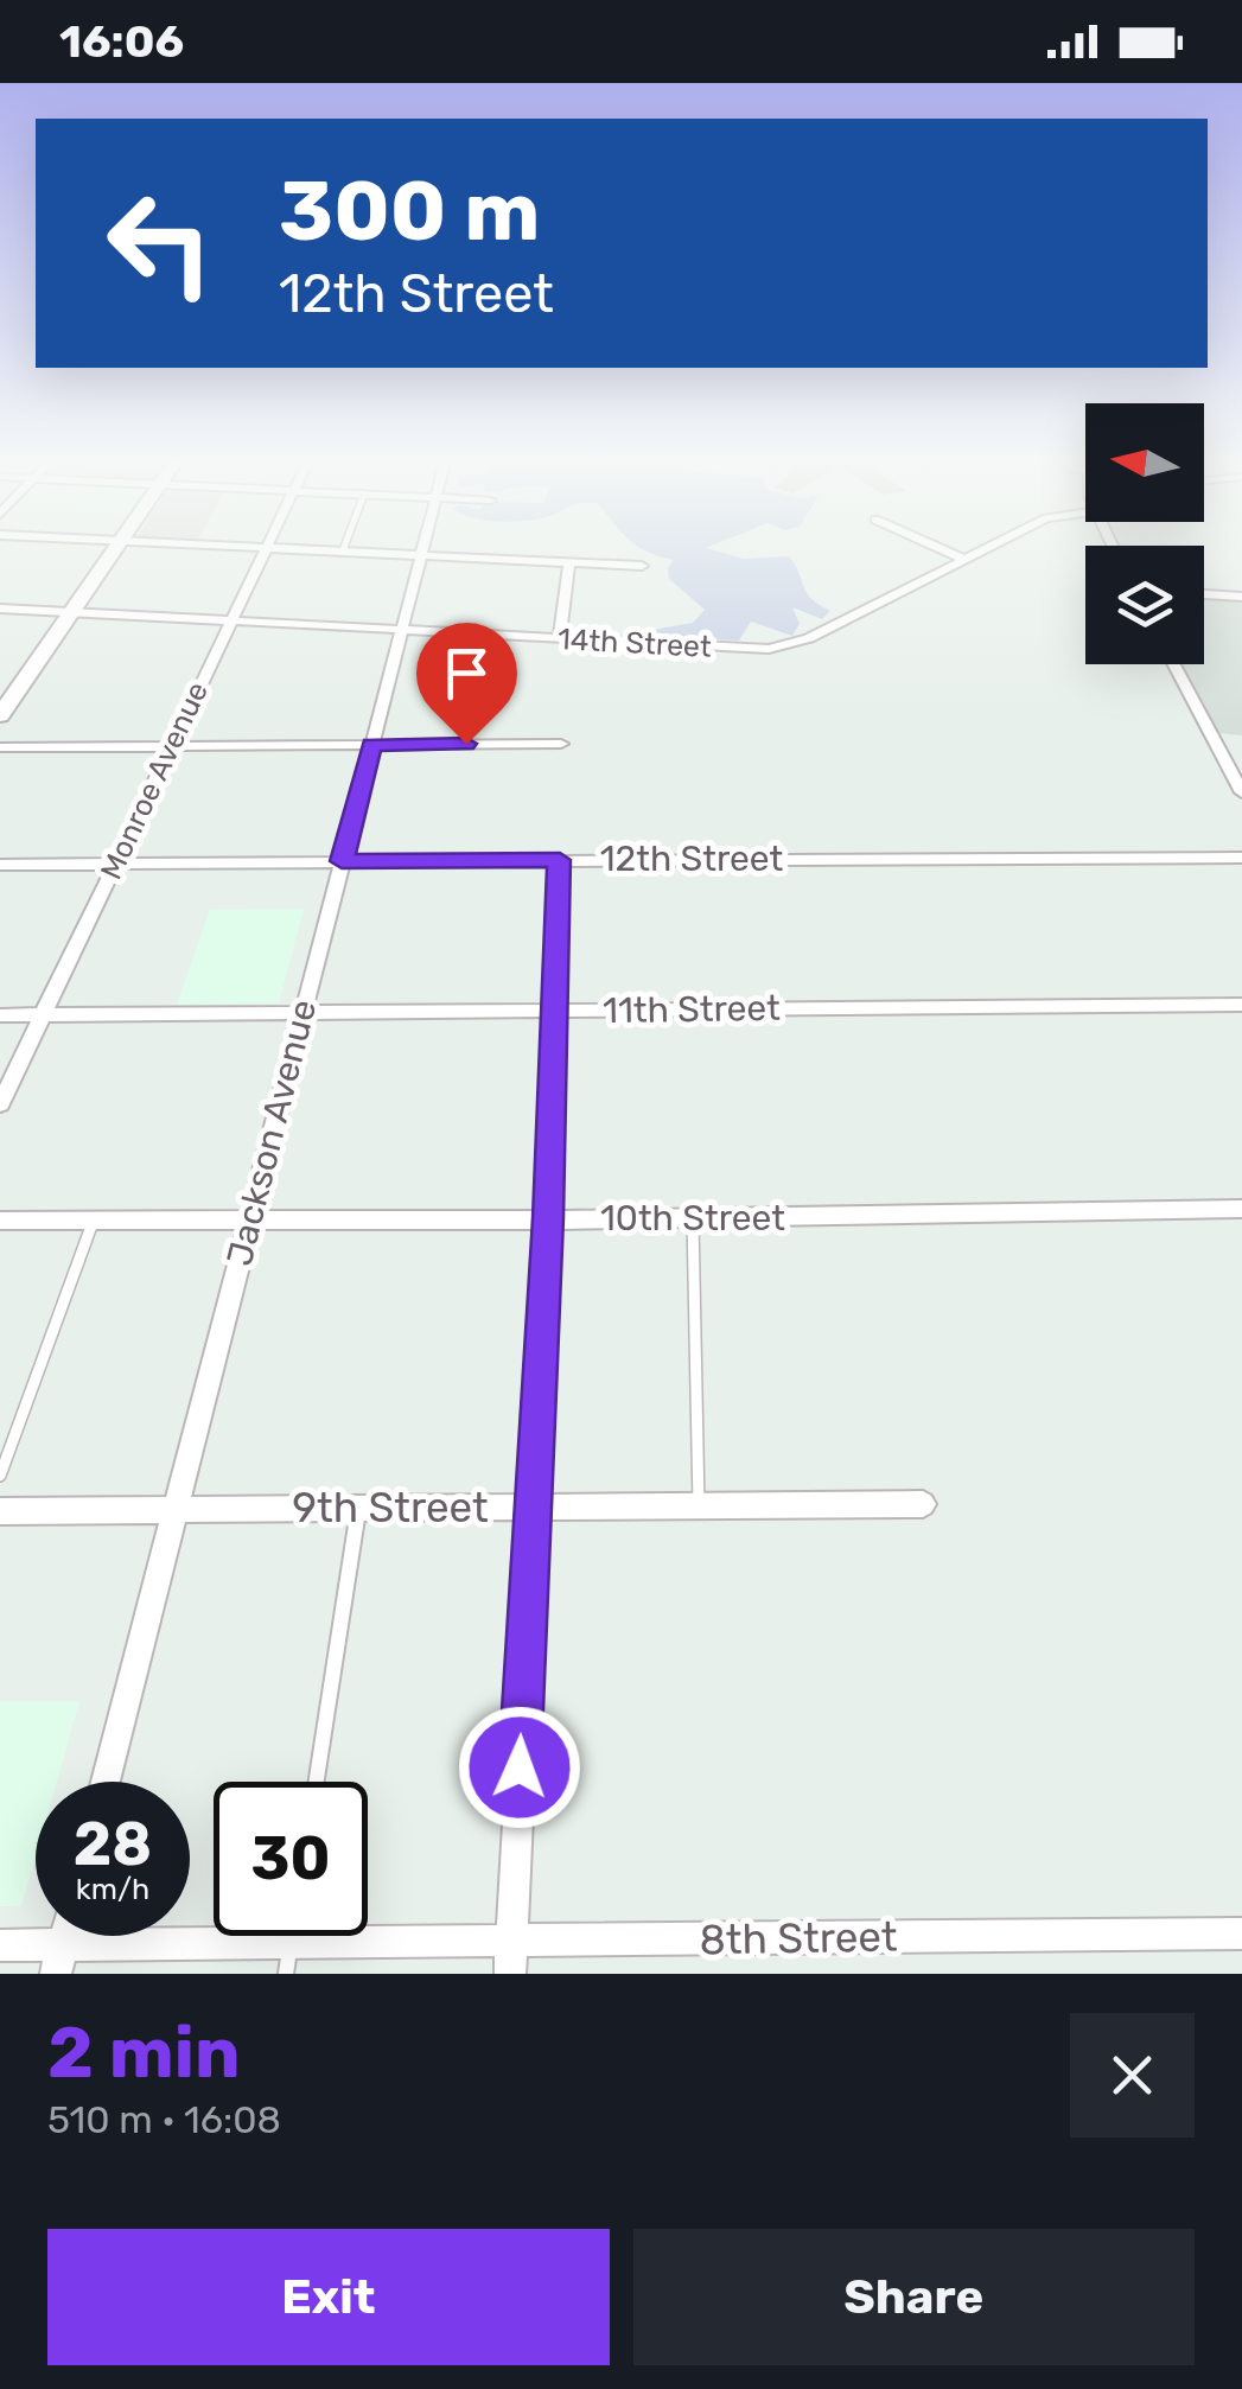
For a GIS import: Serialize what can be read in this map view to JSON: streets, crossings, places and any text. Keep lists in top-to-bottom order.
{
  "streets": {
    "street": [
      "14th Street",
      "Monroe Avenue",
      "12th Street",
      "11th Street",
      "Jackson Avenue",
      "10th Street",
      "9th Street",
      "8th Street"
    ]
  },
  "crossings": [
    ["14th Street", "Monroe Avenue"],
    ["14th Street", "Jackson Avenue"],
    ["Monroe Avenue", "12th Street"],
    ["Monroe Avenue", "11th Street"],
    ["12th Street", "Jackson Avenue"],
    ["11th Street", "Jackson Avenue"],
    ["Jackson Avenue", "10th Street"],
    ["Jackson Avenue", "9th Street"]
  ],
  "north": "left",
  "page": {
    "status": "16:06",
    "turn": ["300 m", "12th Street"],
    "speed": "28 km/h",
    "limit": "30",
    "heading": ["2 min", "510 m · 16:08"],
    "buttons": ["Exit", "Share"]
  }
}
